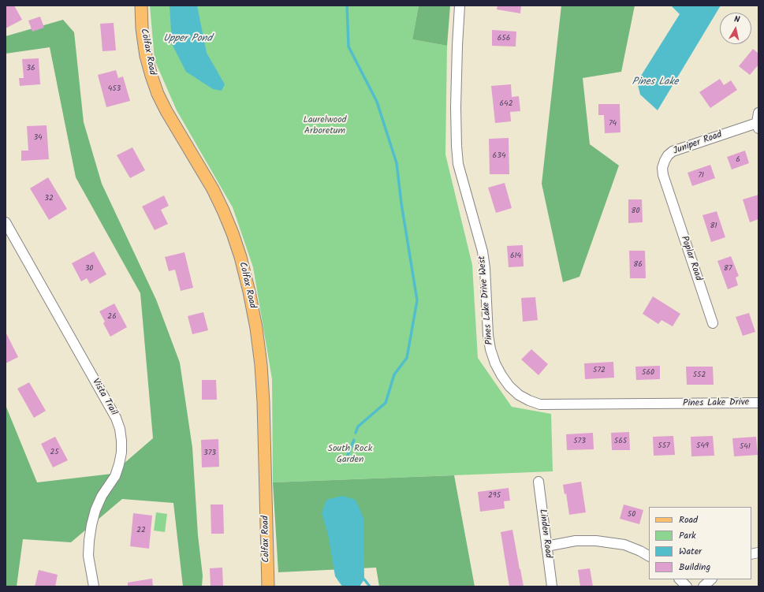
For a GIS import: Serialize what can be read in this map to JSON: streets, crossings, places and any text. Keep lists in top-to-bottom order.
{
  "streets": {
    "main road": ["Colfax Road"],
    "street": [
      "Juniper Road",
      "Poplar Road",
      "Pines Lake Drive West",
      "Vista Trail",
      "Pines Lake Drive",
      "Linden Road"
    ]
  },
  "crossings": [
    ["Juniper Road", "Poplar Road"],
    ["Pines Lake Drive West", "Pines Lake Drive"]
  ],
  "water": ["Upper Pond", "Pines Lake"],
  "parks": ["Laurelwood Arboretum", "South Rock Garden"],
  "house_numbers": [
    "656",
    "36",
    "453",
    "642",
    "74",
    "34",
    "634",
    "6",
    "71",
    "32",
    "80",
    "81",
    "614",
    "86",
    "30",
    "87",
    "26",
    "572",
    "560",
    "552",
    "573",
    "565",
    "557",
    "549",
    "541",
    "25",
    "373",
    "295",
    "50",
    "22"
  ],
  "legend": [
    "Road",
    "Park",
    "Water",
    "Building"
  ],
  "north": "top"
}
